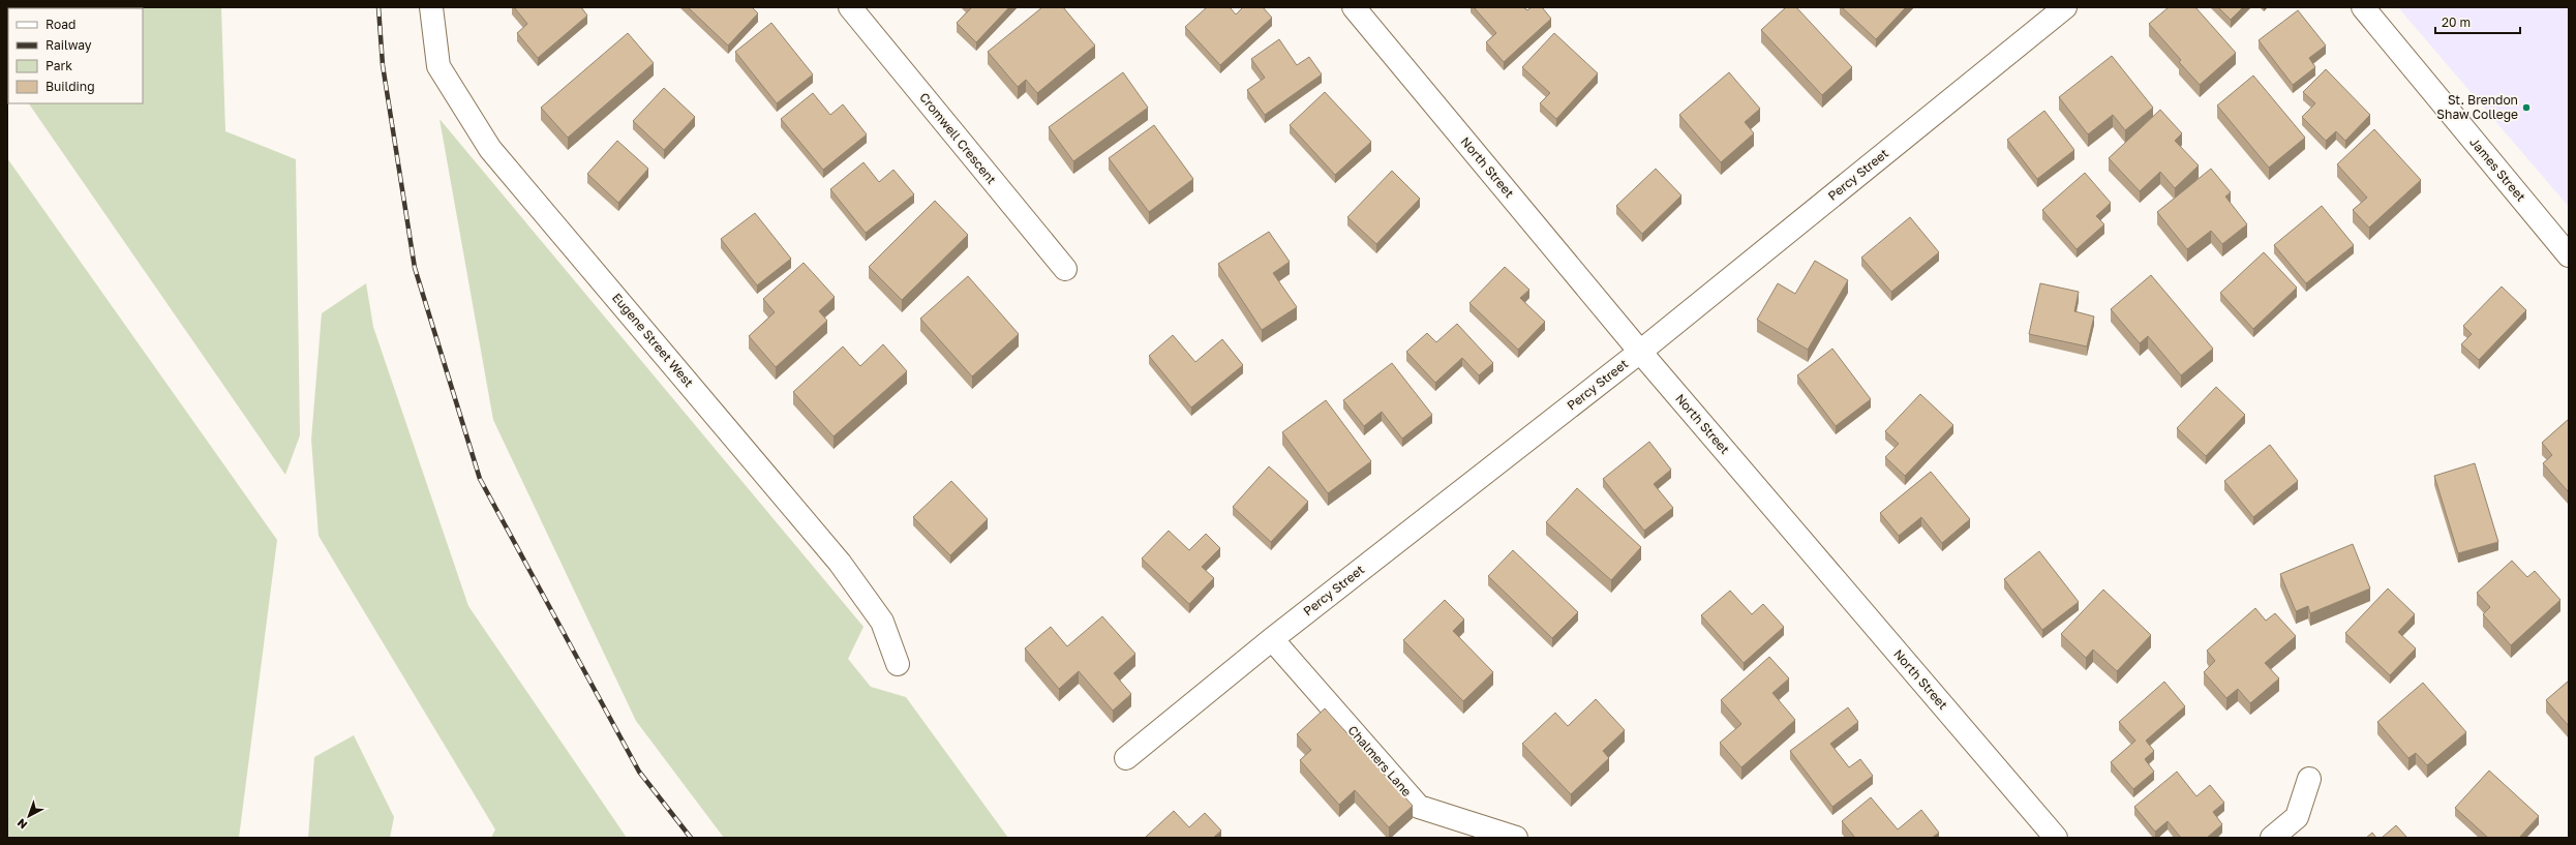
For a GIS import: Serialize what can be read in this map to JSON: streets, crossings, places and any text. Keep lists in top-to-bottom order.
{
  "streets": {
    "street": [
      "Cromwell Crescent",
      "North Street",
      "James Street",
      "Percy Street",
      "Eugene Street West",
      "Chalmers Lane"
    ]
  },
  "crossings": [
    ["North Street", "Percy Street"],
    ["Percy Street", "Chalmers Lane"]
  ],
  "places": ["St. Brendon Shaw College"],
  "legend": [
    "Road",
    "Railway",
    "Park",
    "Building"
  ],
  "scale_bar": "20 m",
  "north": "bottom left"
}
